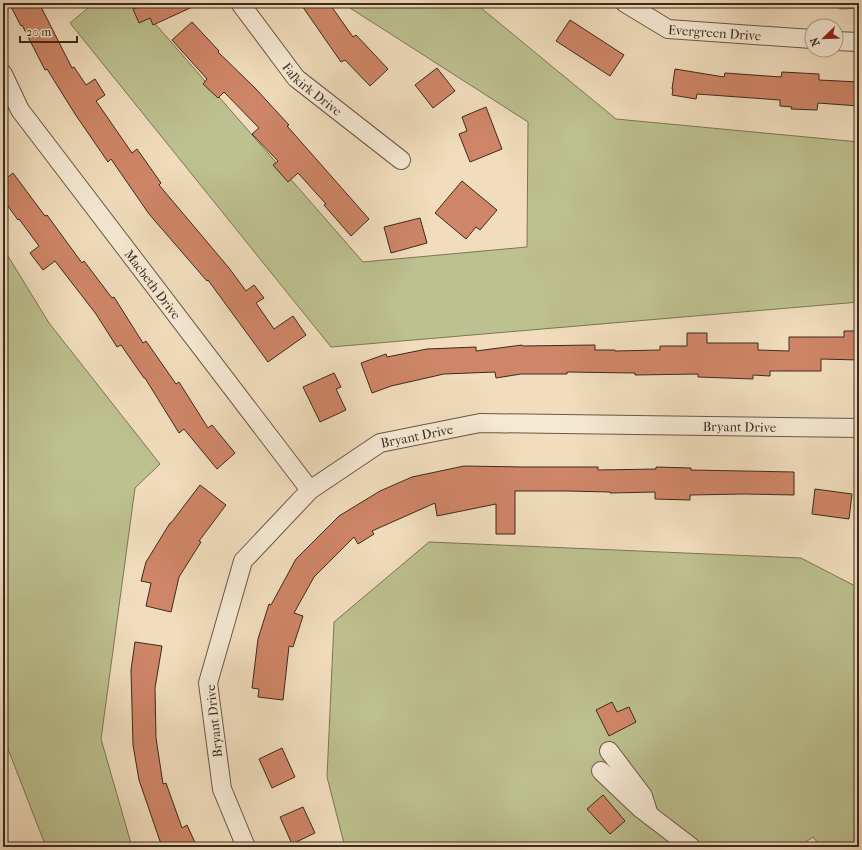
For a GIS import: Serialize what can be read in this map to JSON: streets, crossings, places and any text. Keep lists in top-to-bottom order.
{
  "streets": {
    "street": [
      "Evergreen Drive",
      "Falkirk Drive",
      "Macbeth Drive",
      "Bryant Drive"
    ]
  },
  "crossings": [
    ["Macbeth Drive", "Bryant Drive"]
  ],
  "scale_bar": "20 m",
  "north": "bottom left"
}
